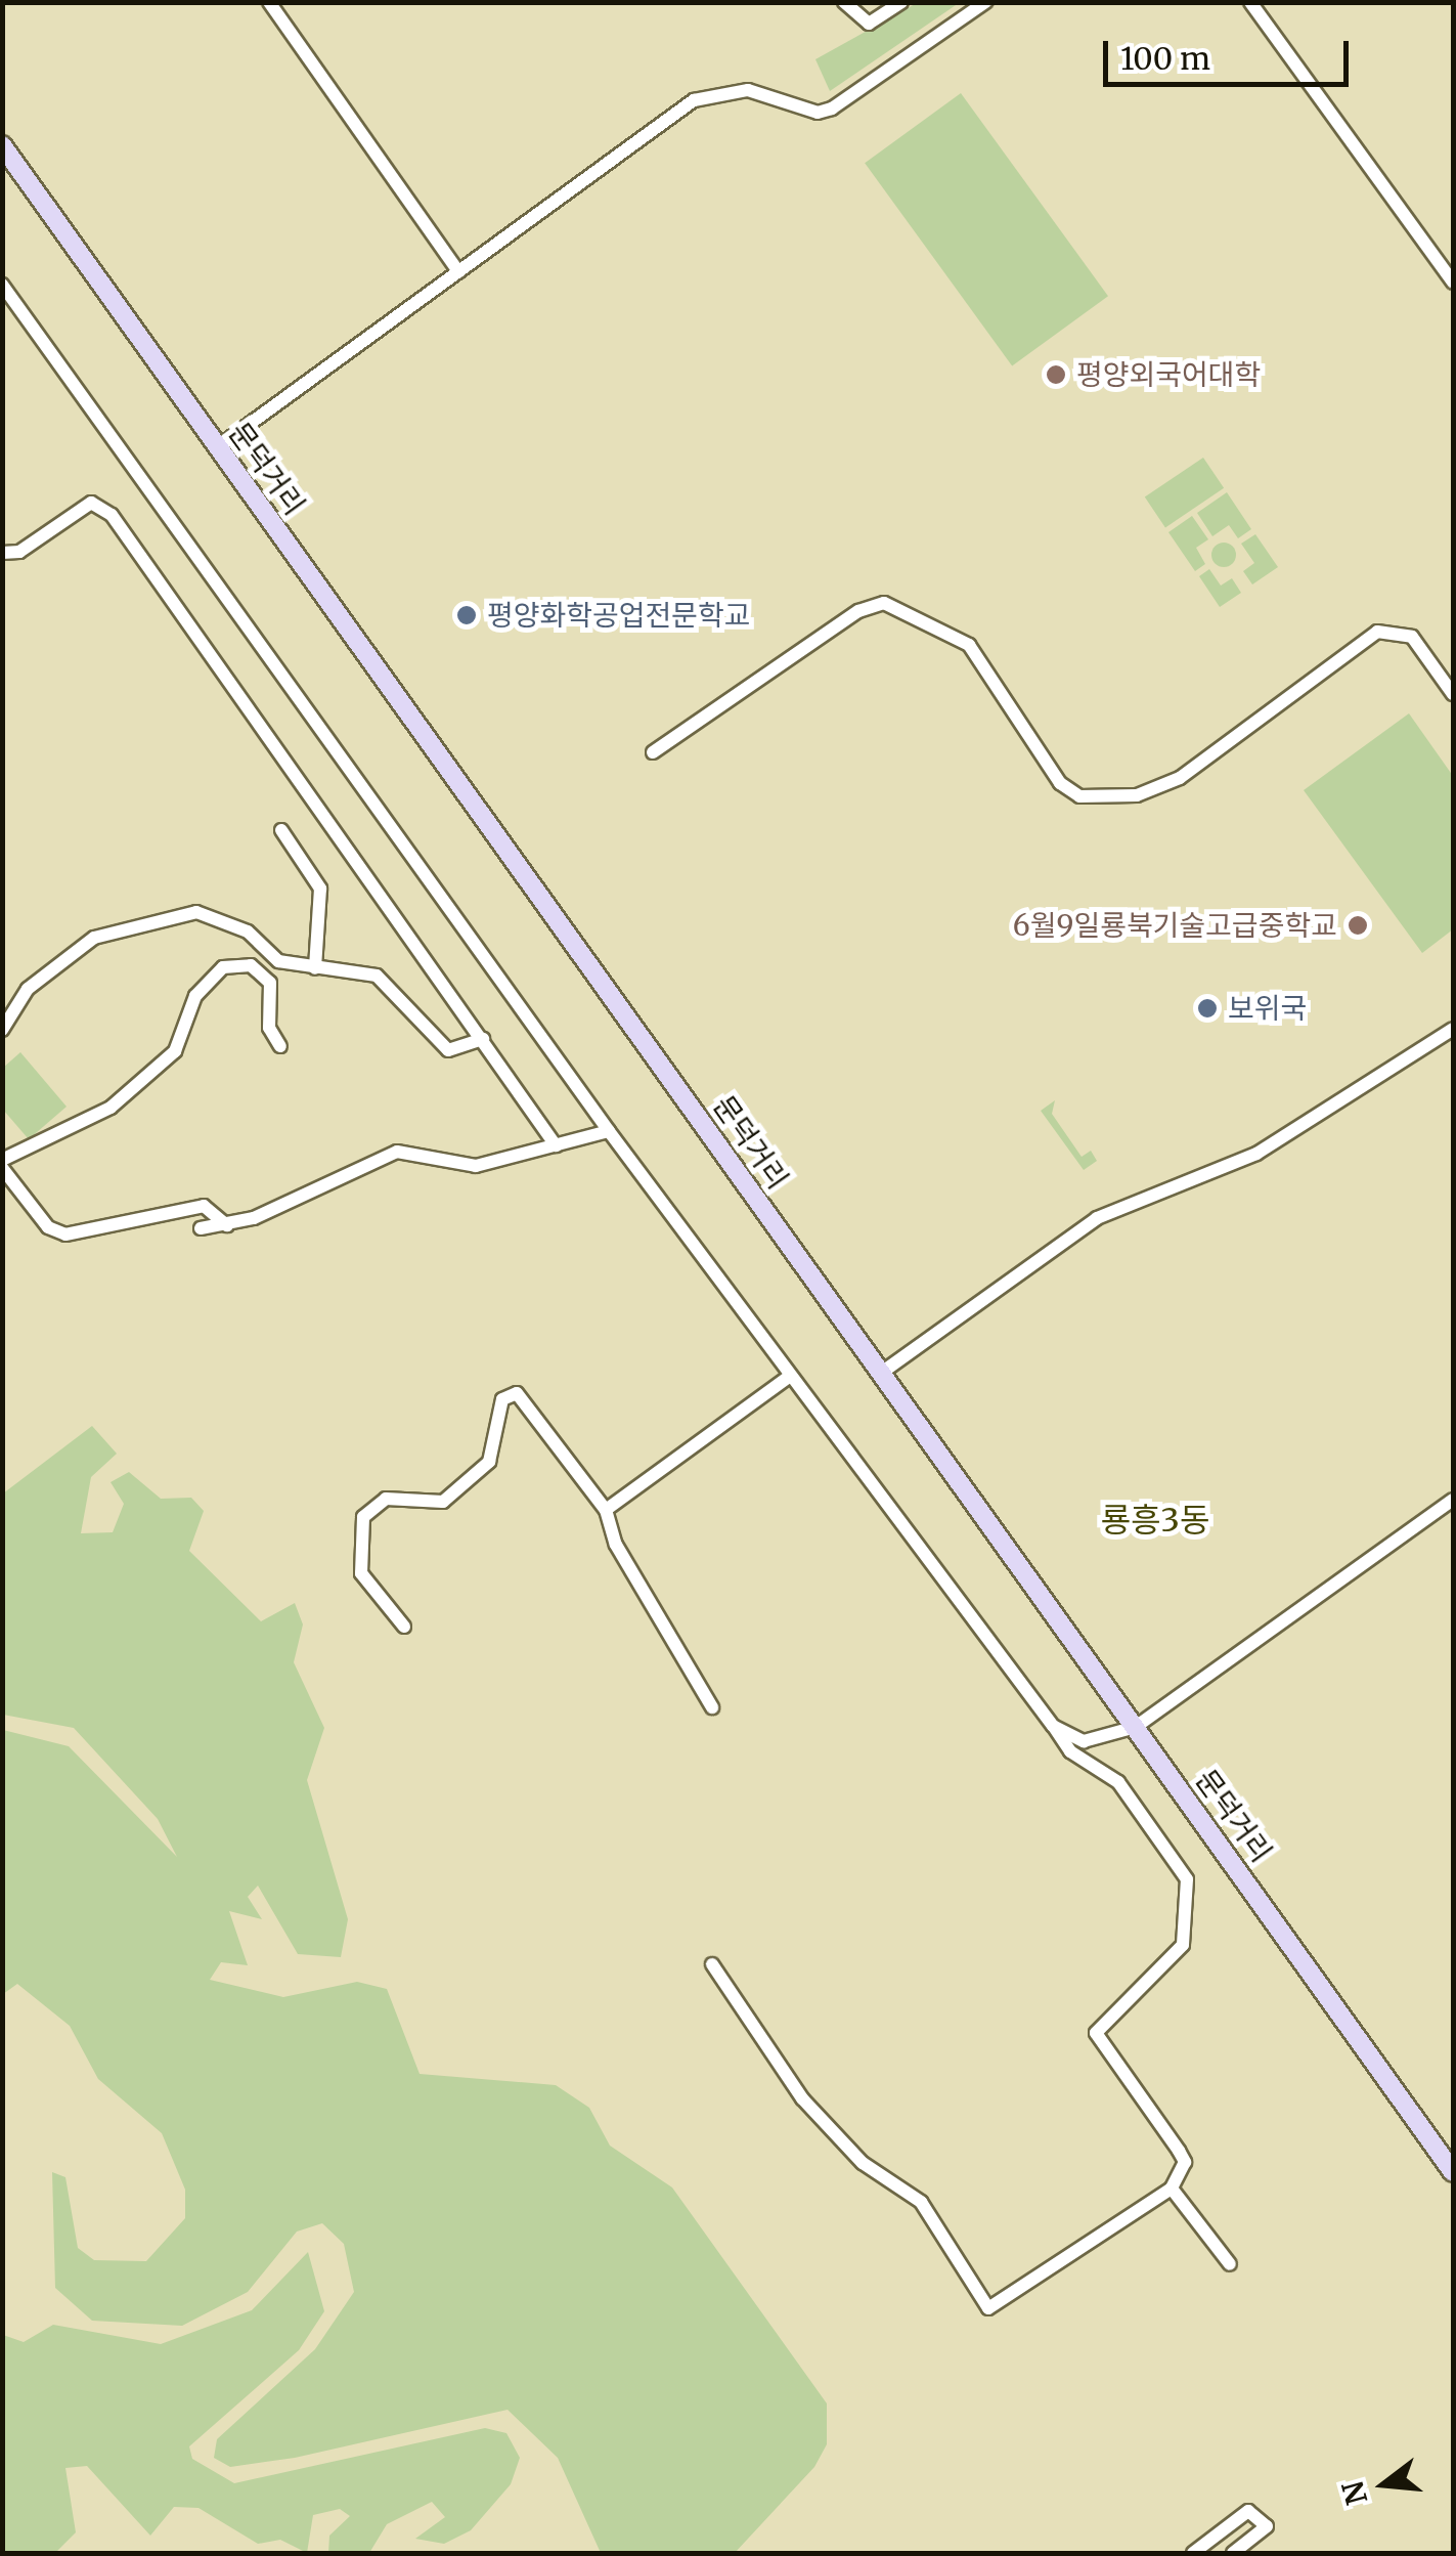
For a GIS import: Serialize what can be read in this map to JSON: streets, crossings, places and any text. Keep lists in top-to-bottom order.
{
  "streets": {
    "main road": ["문덕거리"]
  },
  "districts": ["룡흥3동"],
  "places": [
    "평양외국어대학",
    "평양화학공업전문학교",
    "6월9일룡북기술고급중학교",
    "보위국"
  ],
  "scale_bar": "100 m",
  "north": "left"
}
